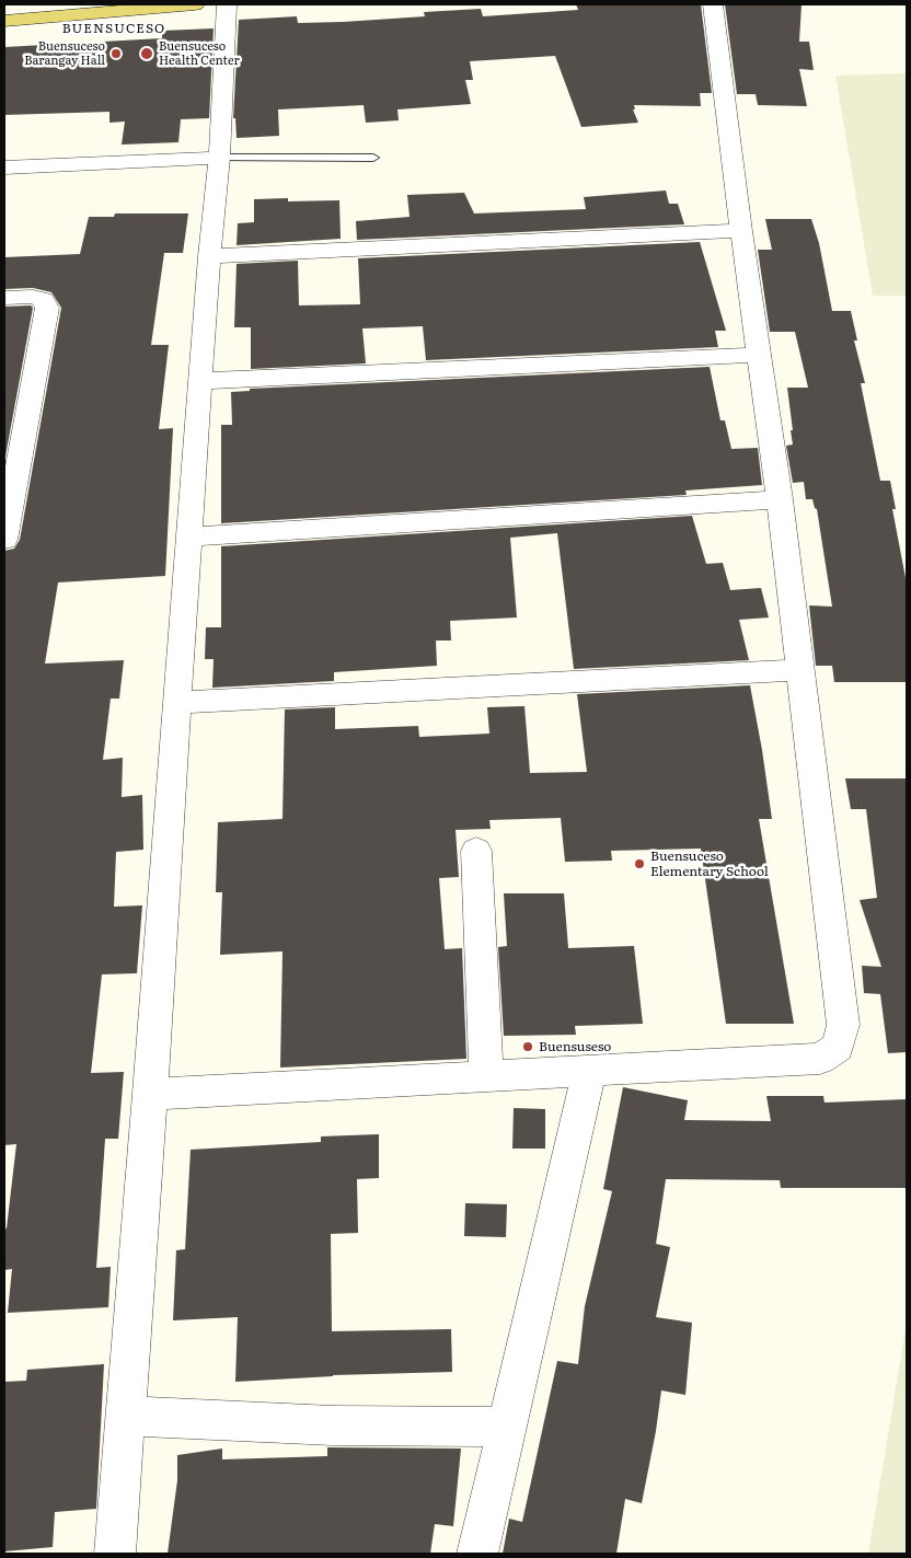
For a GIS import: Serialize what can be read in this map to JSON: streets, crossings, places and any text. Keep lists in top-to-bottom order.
{
  "districts": ["BUENSUCESO"],
  "places": [
    "Buensuceso Barangay Hall",
    "Buensuceso Health Center",
    "Buensuceso Elementary School",
    "Buensuseso"
  ]
}
